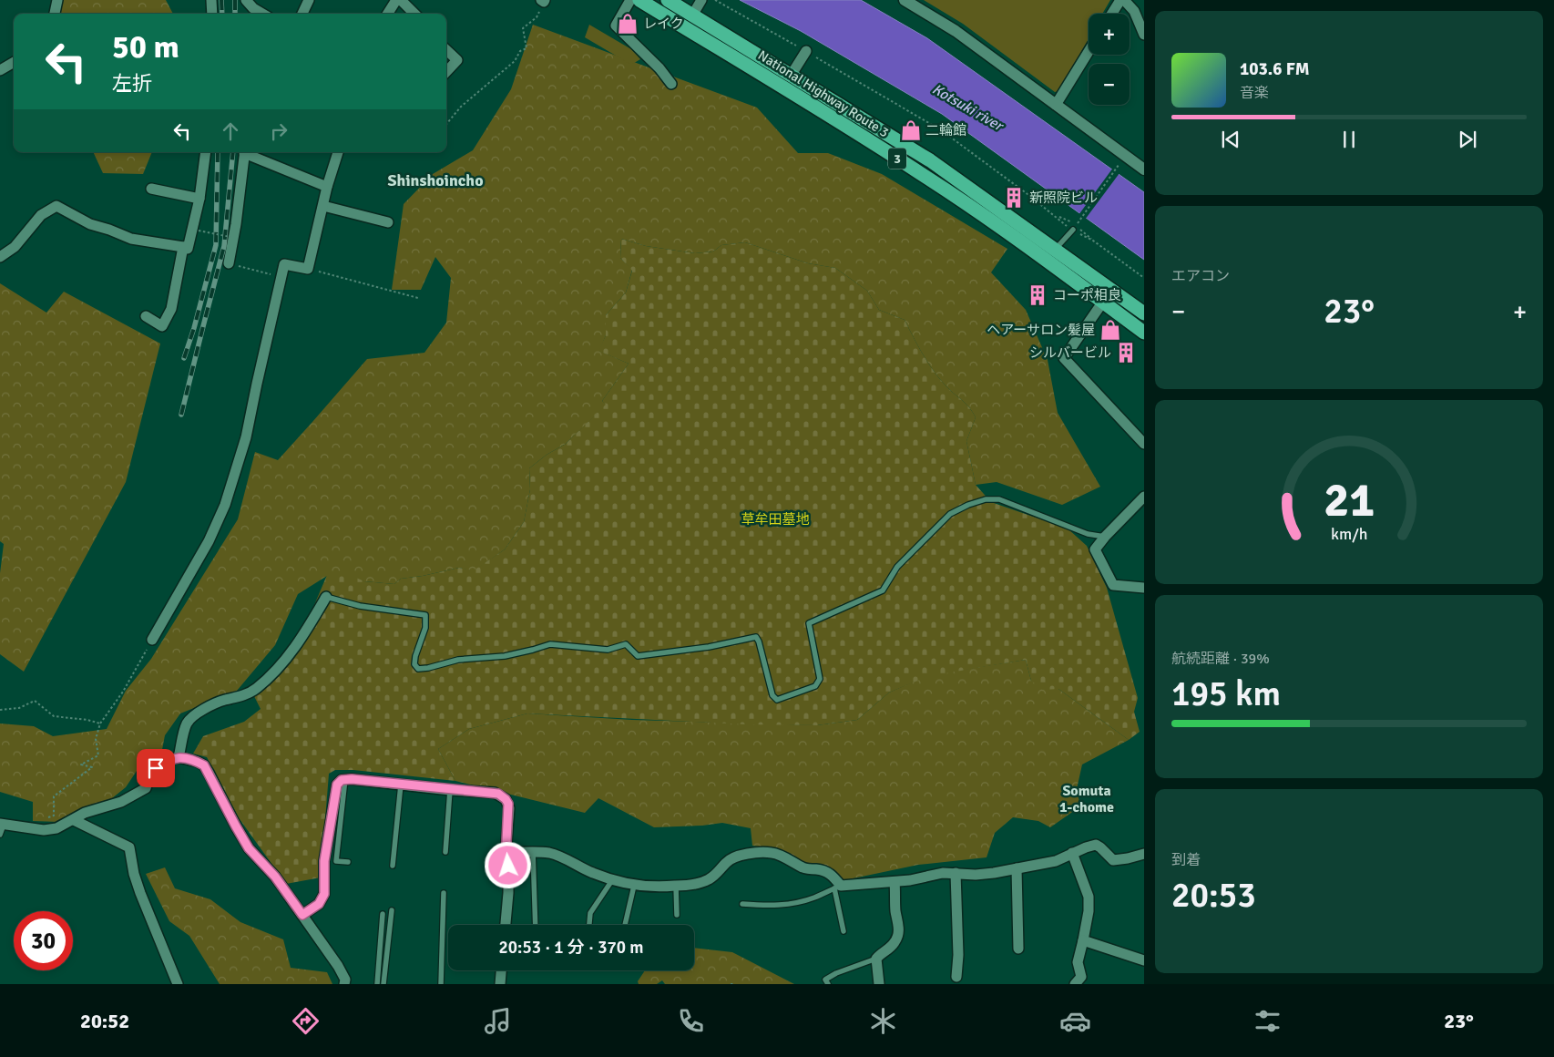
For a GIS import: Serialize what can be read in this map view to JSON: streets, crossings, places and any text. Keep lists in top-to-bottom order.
{
  "streets": {
    "highway": ["National Highway Route 3", "3"]
  },
  "districts": ["Shinshoincho", "Somuta 1-chome"],
  "water": ["Kotsuki river"],
  "parks": ["草牟田墓地"],
  "places": {
    "shop": ["レイク", "二輪館", "ヘアーサロン髪屋"],
    "building": ["新照院ビル", "コーポ相良", "シルバービル"]
  },
  "page": {
    "map_buttons": ["+", "−"],
    "turn": ["50 m", "左折"],
    "song": ["103.6 FM", "音楽"],
    "tile": [
      "エアコン",
      ["航続距離 · 39%", "195 km"],
      ["到着", "20:53"]
    ],
    "heat": ["−", "23°", "+"],
    "limit": "30",
    "trip": "20:53 · 1 分 · 370 m",
    "tabs": ["20:52", "23°"],
    "gauge": ["21", "km/h"]
  }
}
